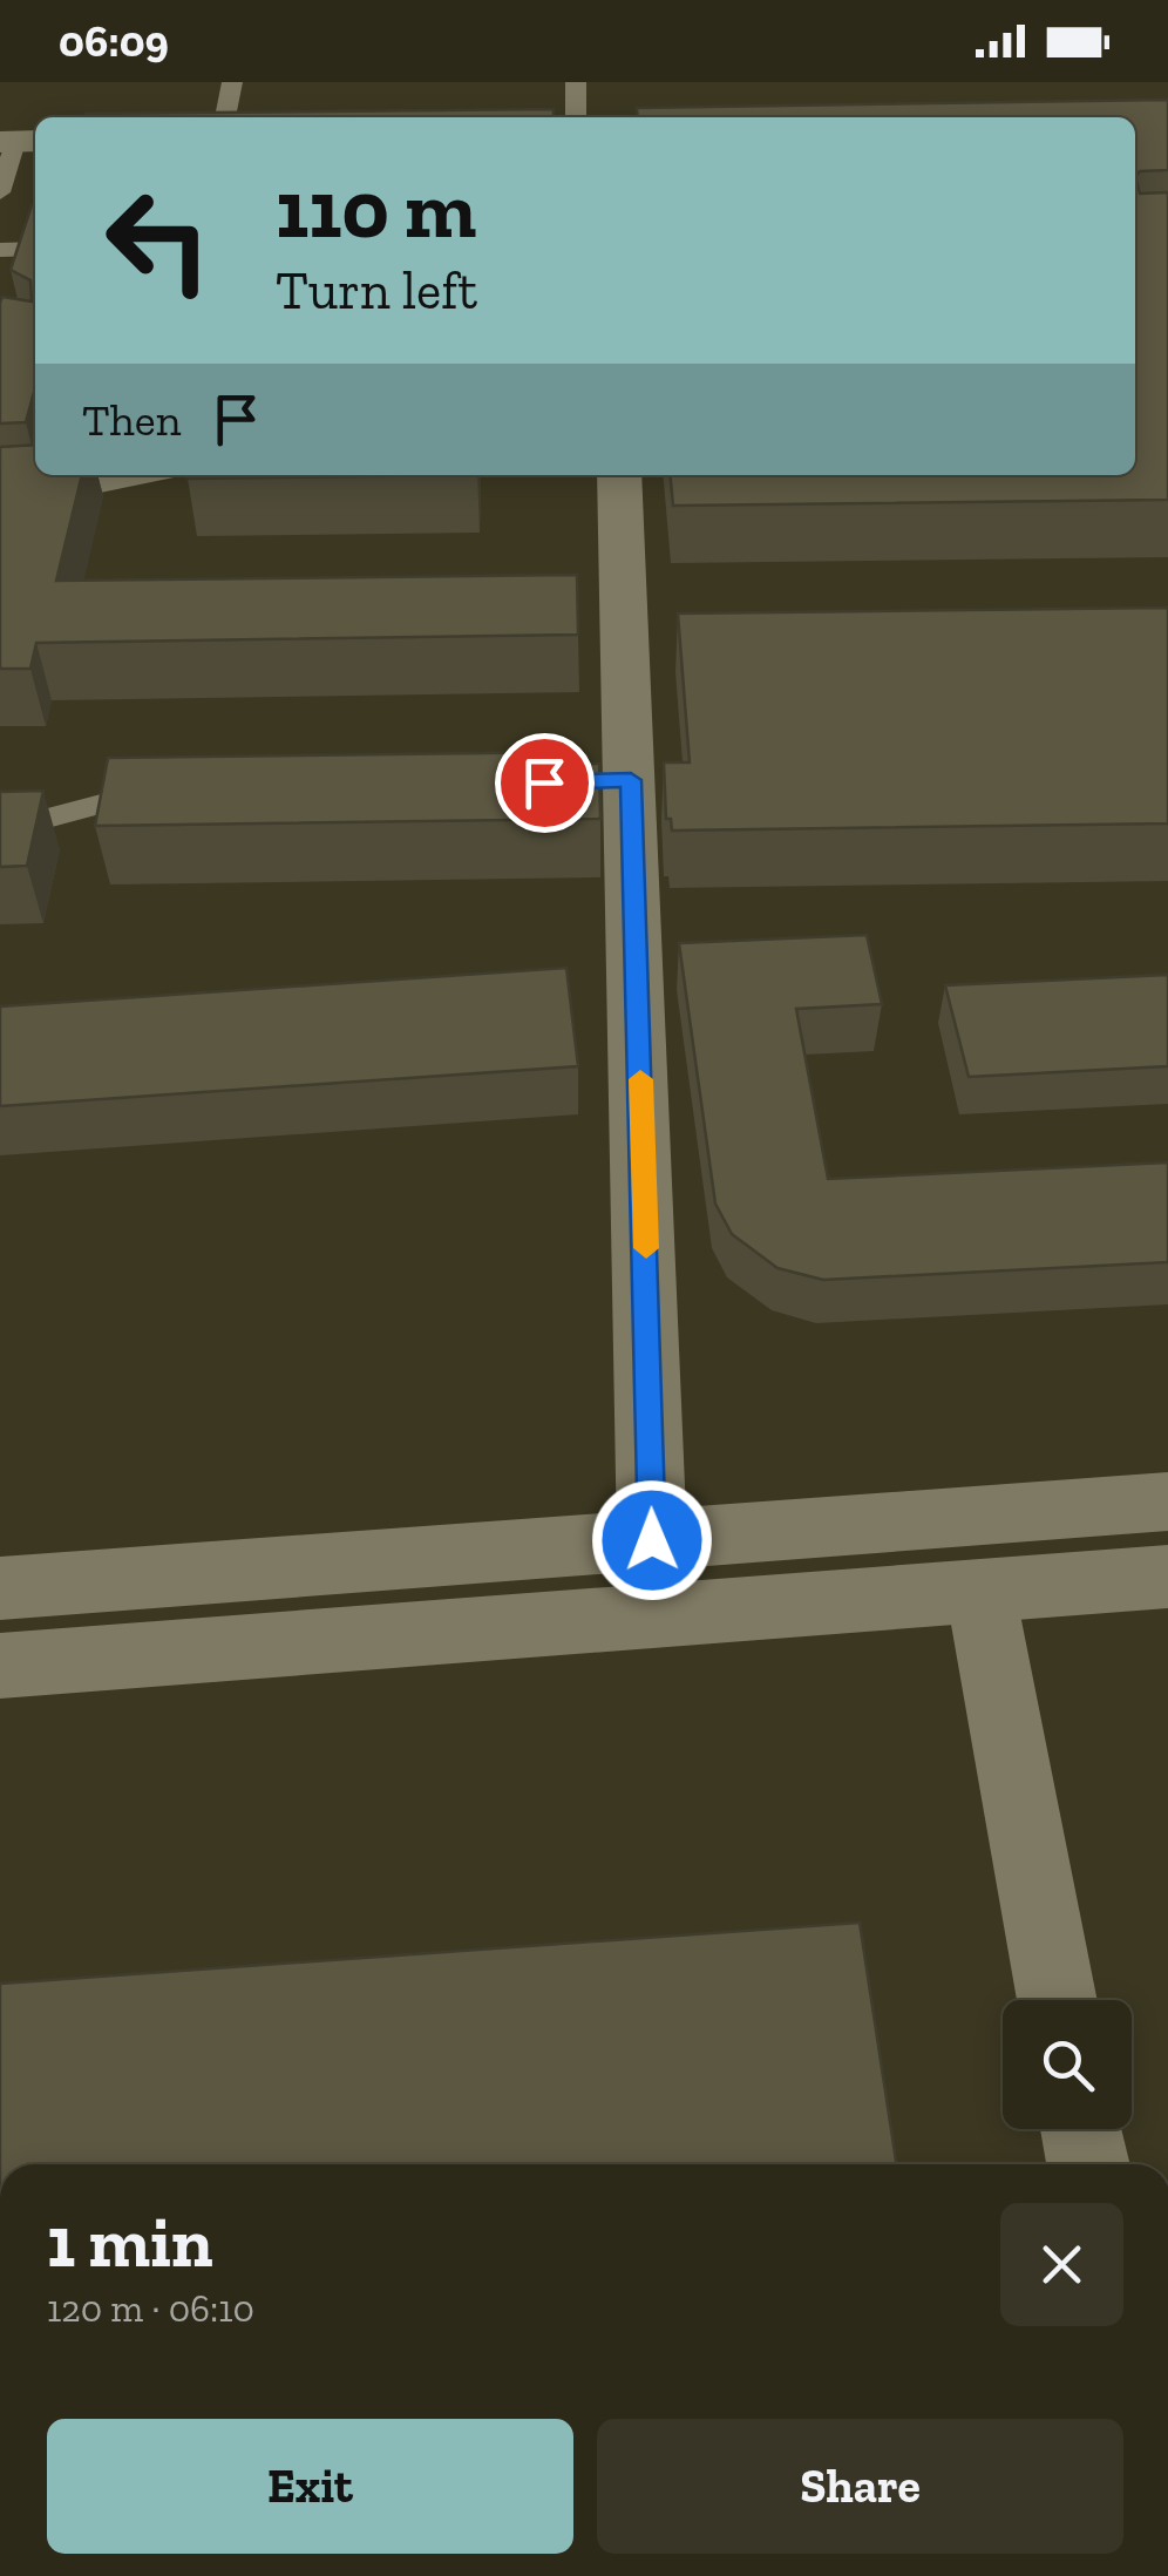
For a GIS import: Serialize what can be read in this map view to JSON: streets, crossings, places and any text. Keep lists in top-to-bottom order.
{
  "page": {
    "status": "06:09",
    "turn": ["110 m", "Turn left"],
    "then": "Then",
    "heading": ["1 min", "120 m · 06:10"],
    "buttons": ["Exit", "Share"]
  }
}
